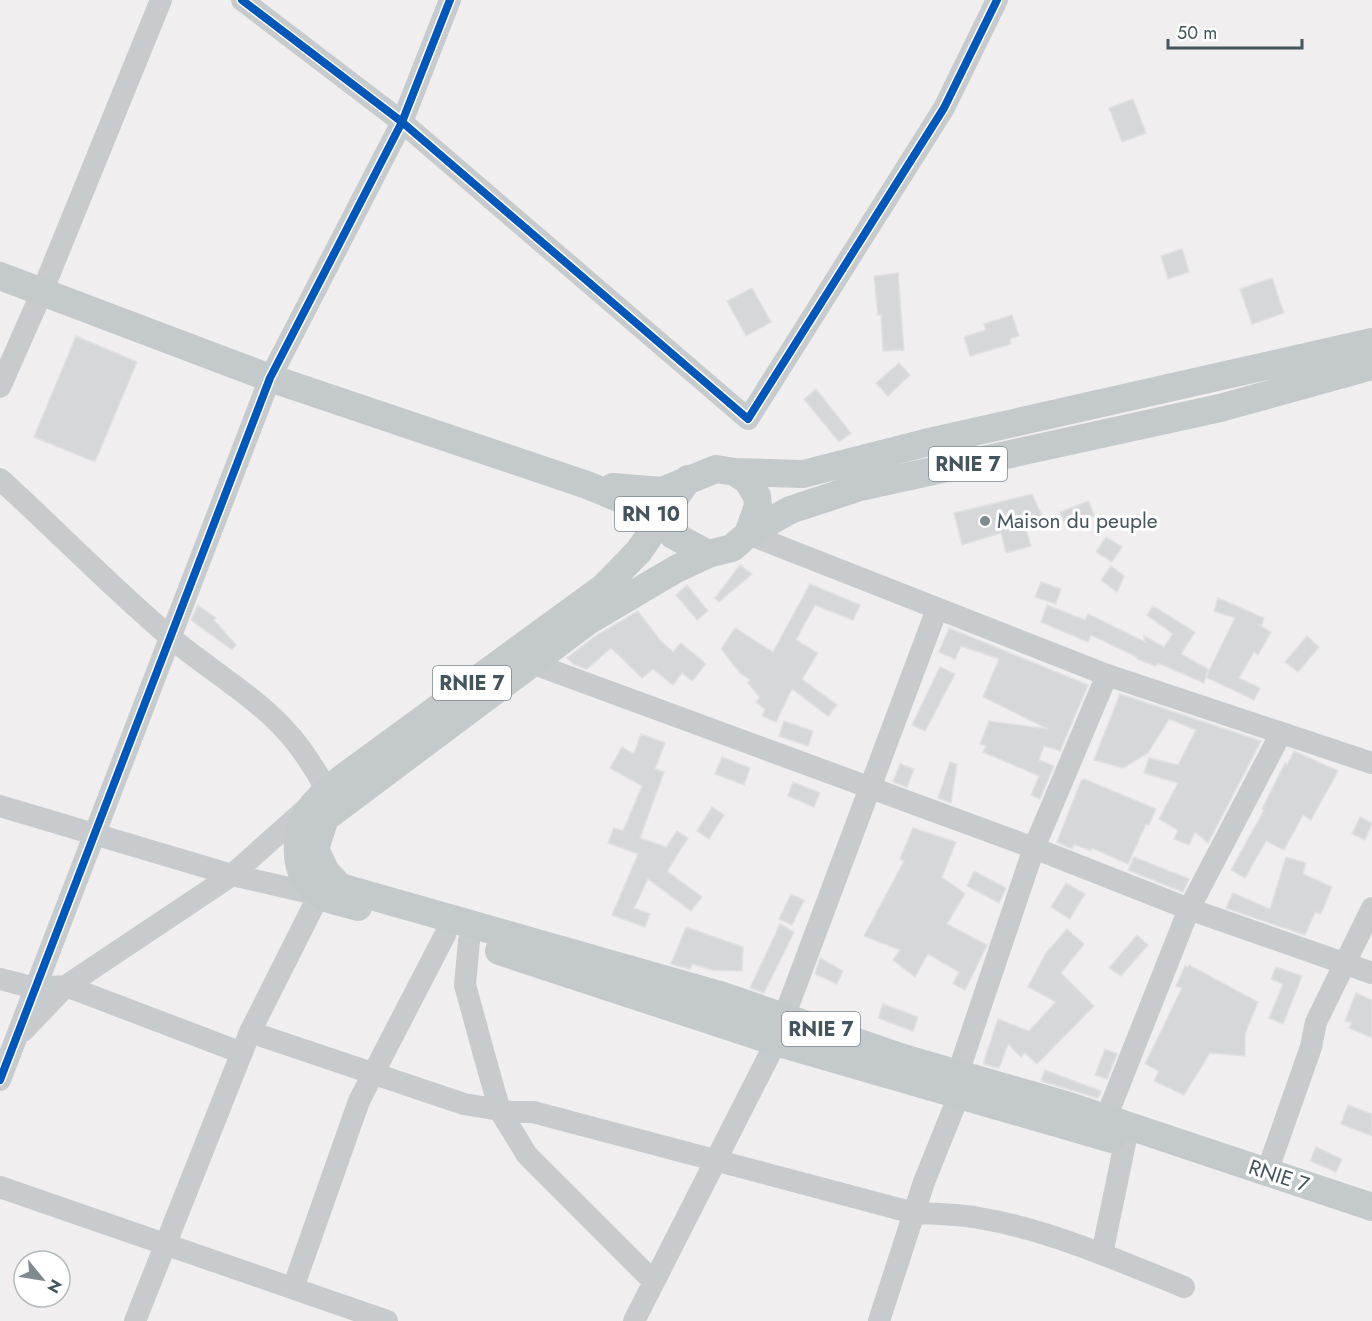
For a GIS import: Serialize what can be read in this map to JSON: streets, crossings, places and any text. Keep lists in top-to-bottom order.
{
  "streets": {
    "main road": ["RNIE 7", "RN 10"]
  },
  "crossings": [
    ["RNIE 7", "RN 10"]
  ],
  "places": ["Maison du peuple"],
  "scale_bar": "50 m",
  "north": "bottom right"
}
